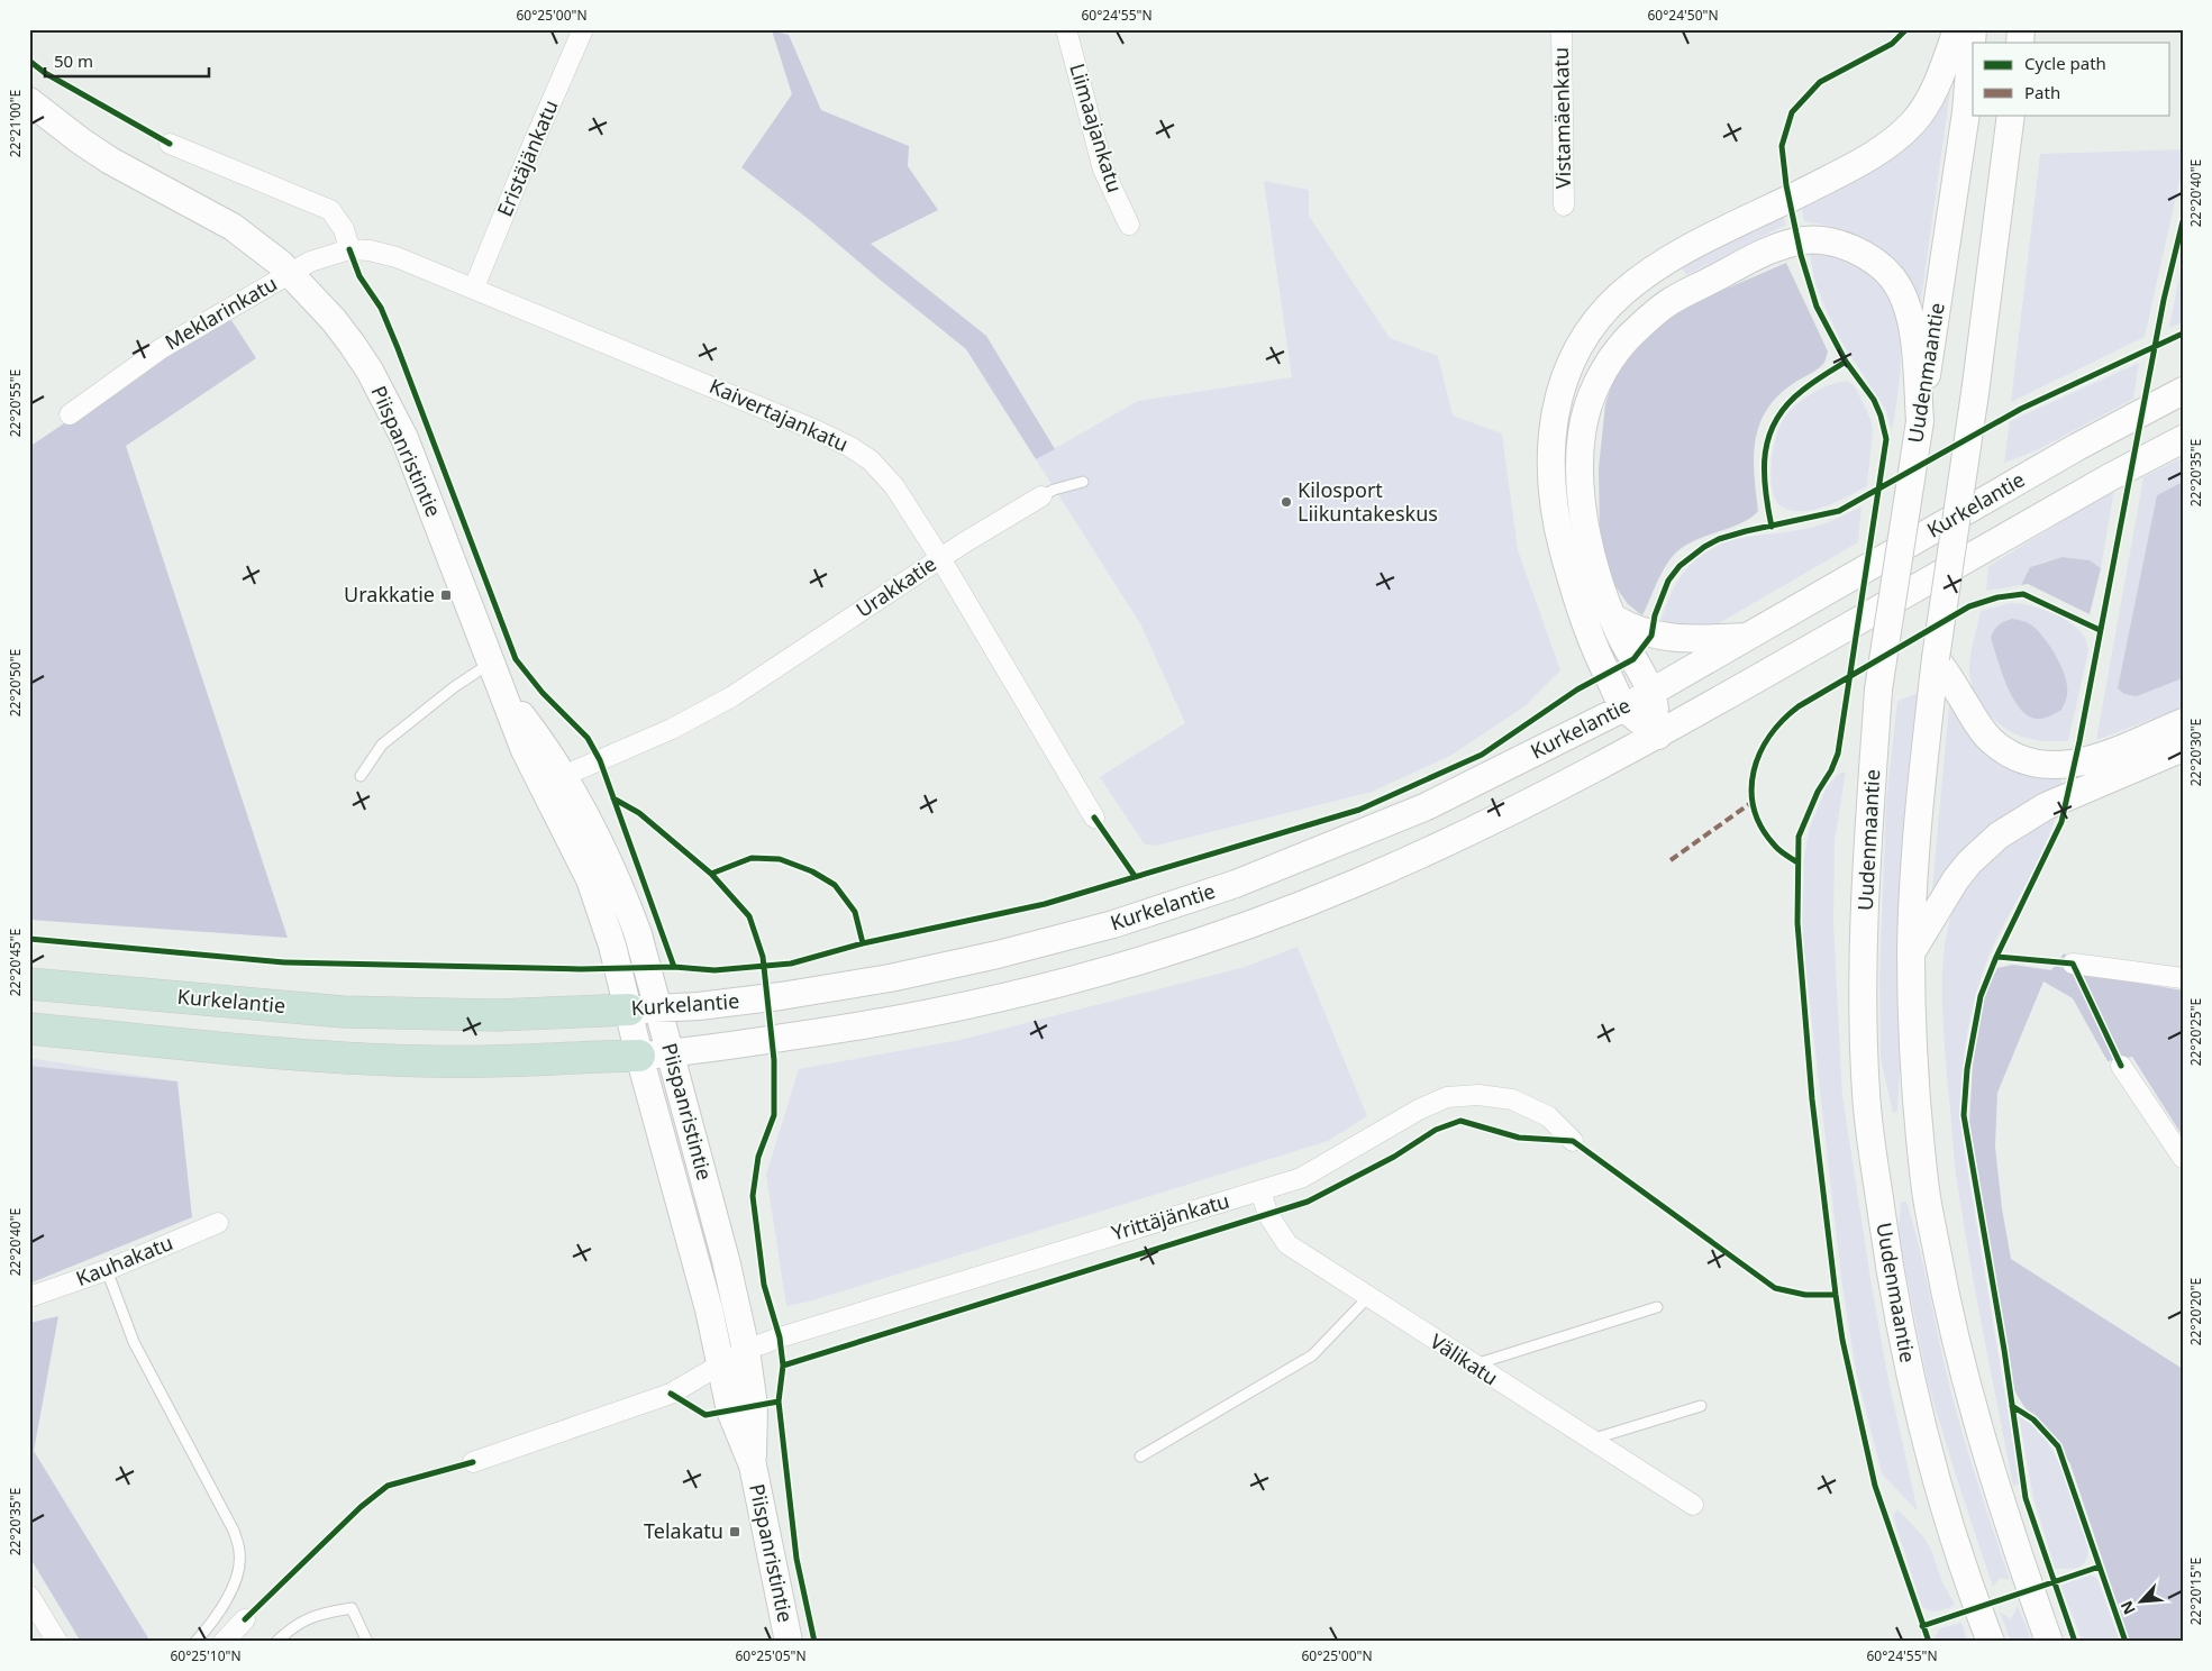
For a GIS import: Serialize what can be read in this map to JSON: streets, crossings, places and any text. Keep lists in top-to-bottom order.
{
  "streets": {
    "highway": ["Kurkelantie"],
    "main road": ["Uudenmaantie", "Piispanristintie"],
    "street": [
      "Vistamäenkatu",
      "Liimaajankatu",
      "Eristäjänkatu",
      "Meklarinkatu",
      "Kaivertajankatu",
      "Urakkatie",
      "Yrittäjänkatu",
      "Kauhakatu",
      "Välikatu"
    ]
  },
  "crossings": [
    ["Eristäjänkatu", "Kaivertajankatu"],
    ["Meklarinkatu", "Kaivertajankatu"],
    ["Meklarinkatu", "Piispanristintie"],
    ["Kaivertajankatu", "Piispanristintie"],
    ["Kaivertajankatu", "Urakkatie"],
    ["Piispanristintie", "Kurkelantie"],
    ["Piispanristintie", "Urakkatie"],
    ["Piispanristintie", "Yrittäjänkatu"],
    ["Yrittäjänkatu", "Välikatu"]
  ],
  "places": {
    "other": ["Kilosport Liikuntakeskus"],
    "transit": ["Urakkatie", "Telakatu"]
  },
  "legend": ["Cycle path", "Path"],
  "scale_bar": "50 m",
  "north": "bottom left",
  "coordinates": [
    "60°25'00\"N",
    "60°24'55\"N",
    "60°24'50\"N",
    "22°21'00\"E",
    "22°20'40\"E",
    "22°20'55\"E",
    "22°20'35\"E",
    "22°20'50\"E",
    "22°20'30\"E",
    "22°20'45\"E",
    "22°20'25\"E",
    "22°20'20\"E",
    "22°20'15\"E",
    "60°25'10\"N",
    "60°25'05\"N"
  ]
}
